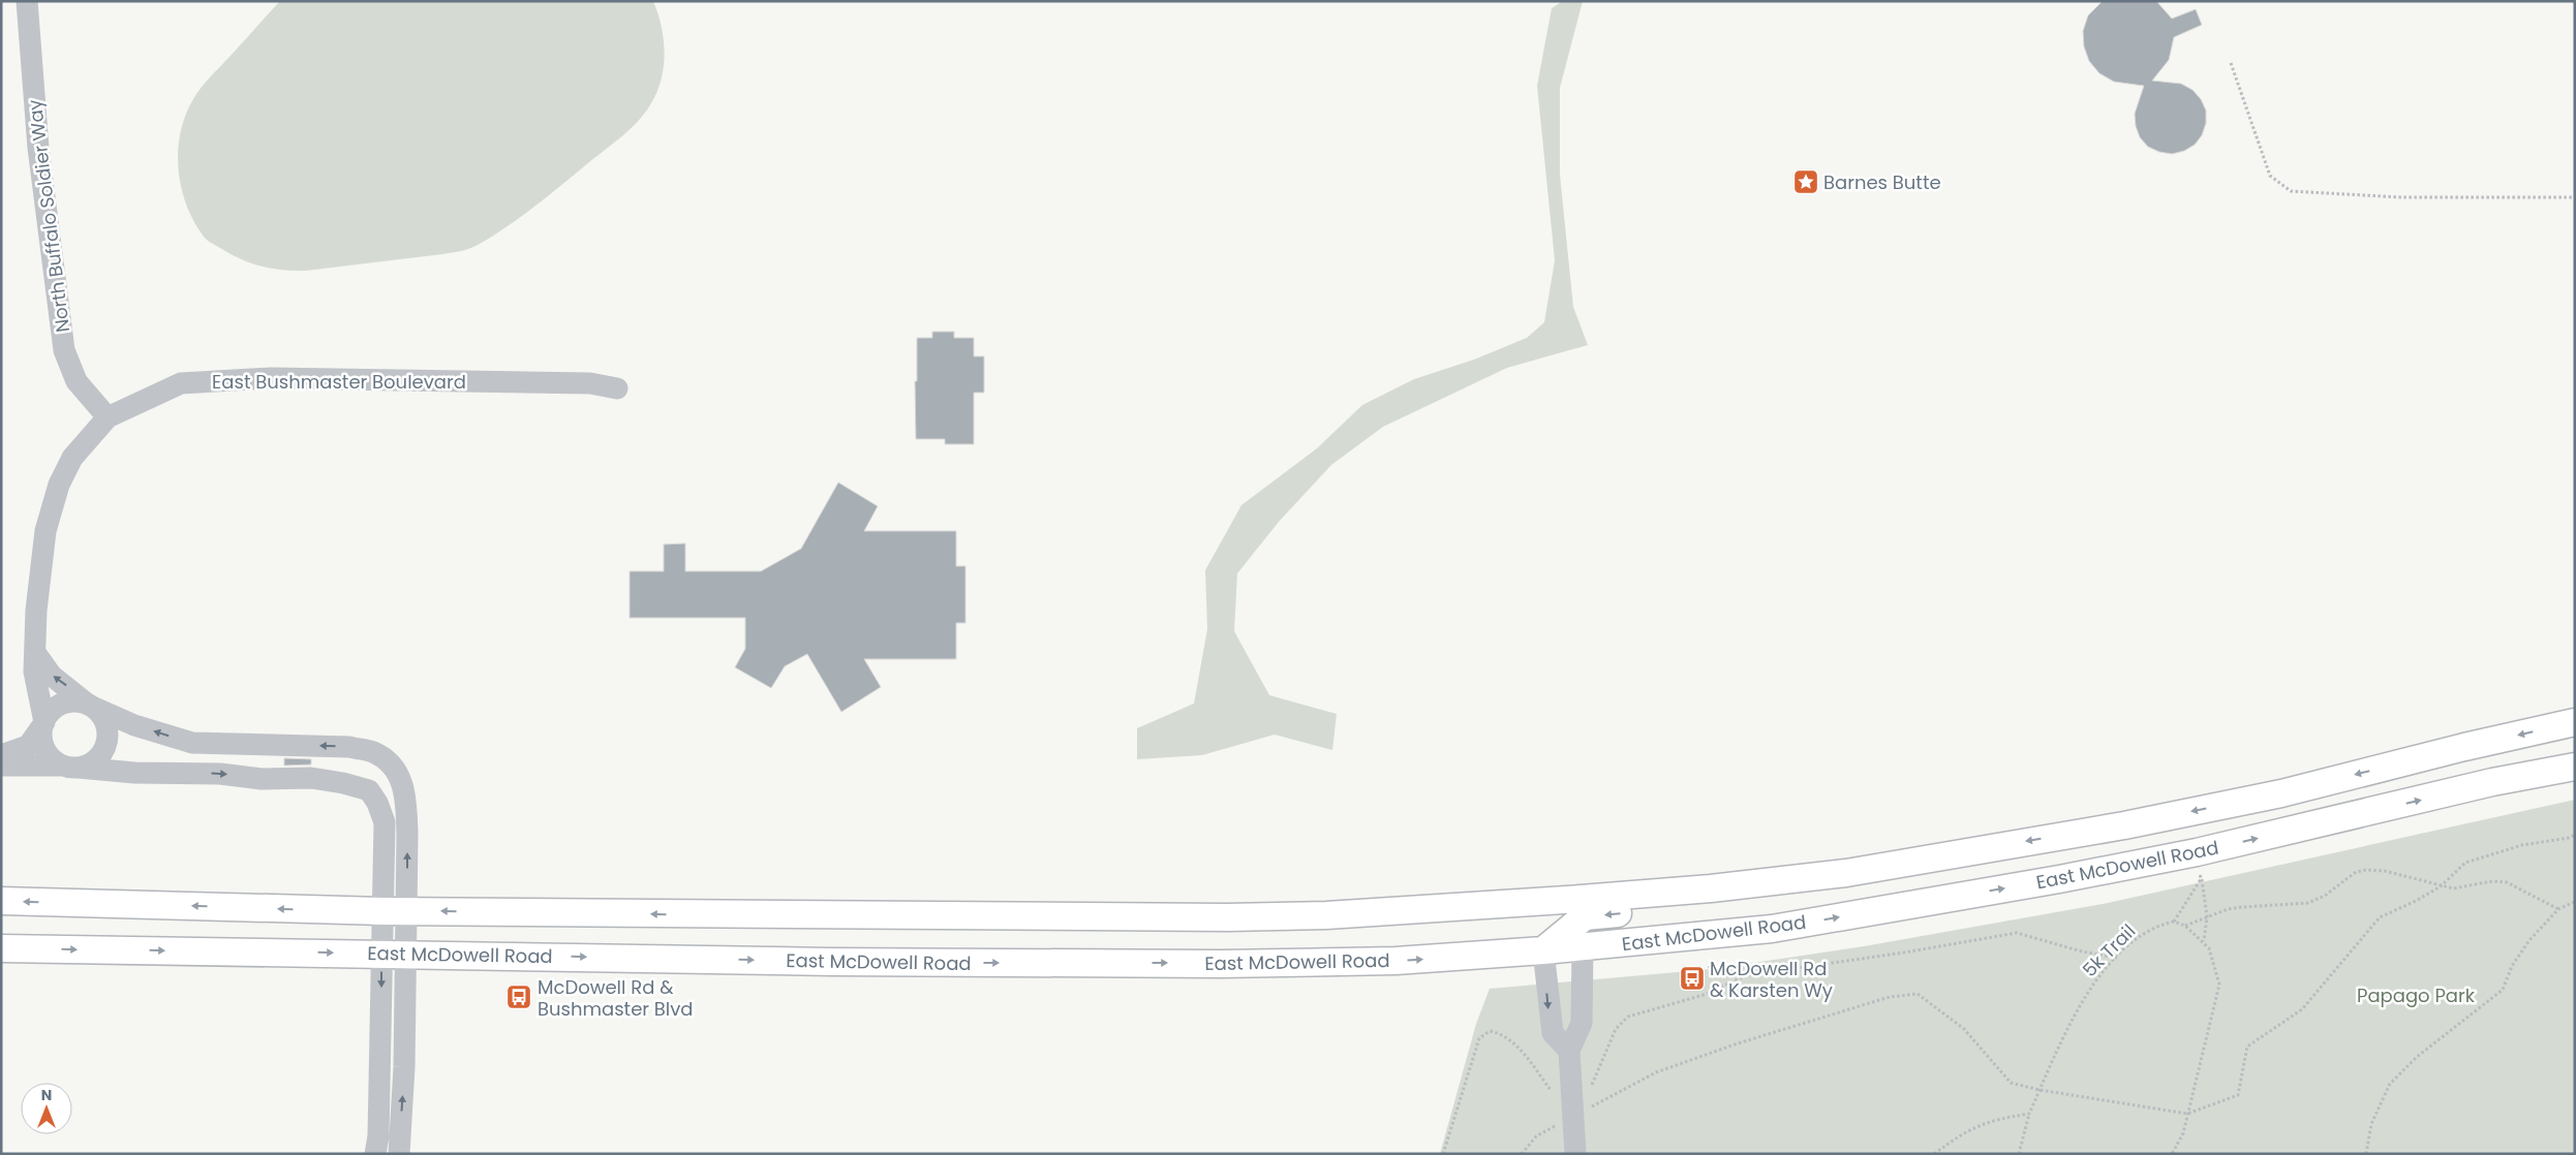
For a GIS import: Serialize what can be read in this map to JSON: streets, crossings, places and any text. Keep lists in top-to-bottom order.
{
  "streets": {
    "main road": ["East McDowell Road"],
    "street": ["North Buffalo Soldier Way", "East Bushmaster Boulevard"],
    "path": ["5k Trail"]
  },
  "crossings": [
    ["North Buffalo Soldier Way", "East Bushmaster Boulevard"]
  ],
  "parks": ["Papago Park"],
  "places": {
    "place": ["Barnes Butte"],
    "bus stop": ["McDowell Rd & Karsten Wy", "McDowell Rd & Bushmaster Blvd"]
  },
  "north": "top"
}
